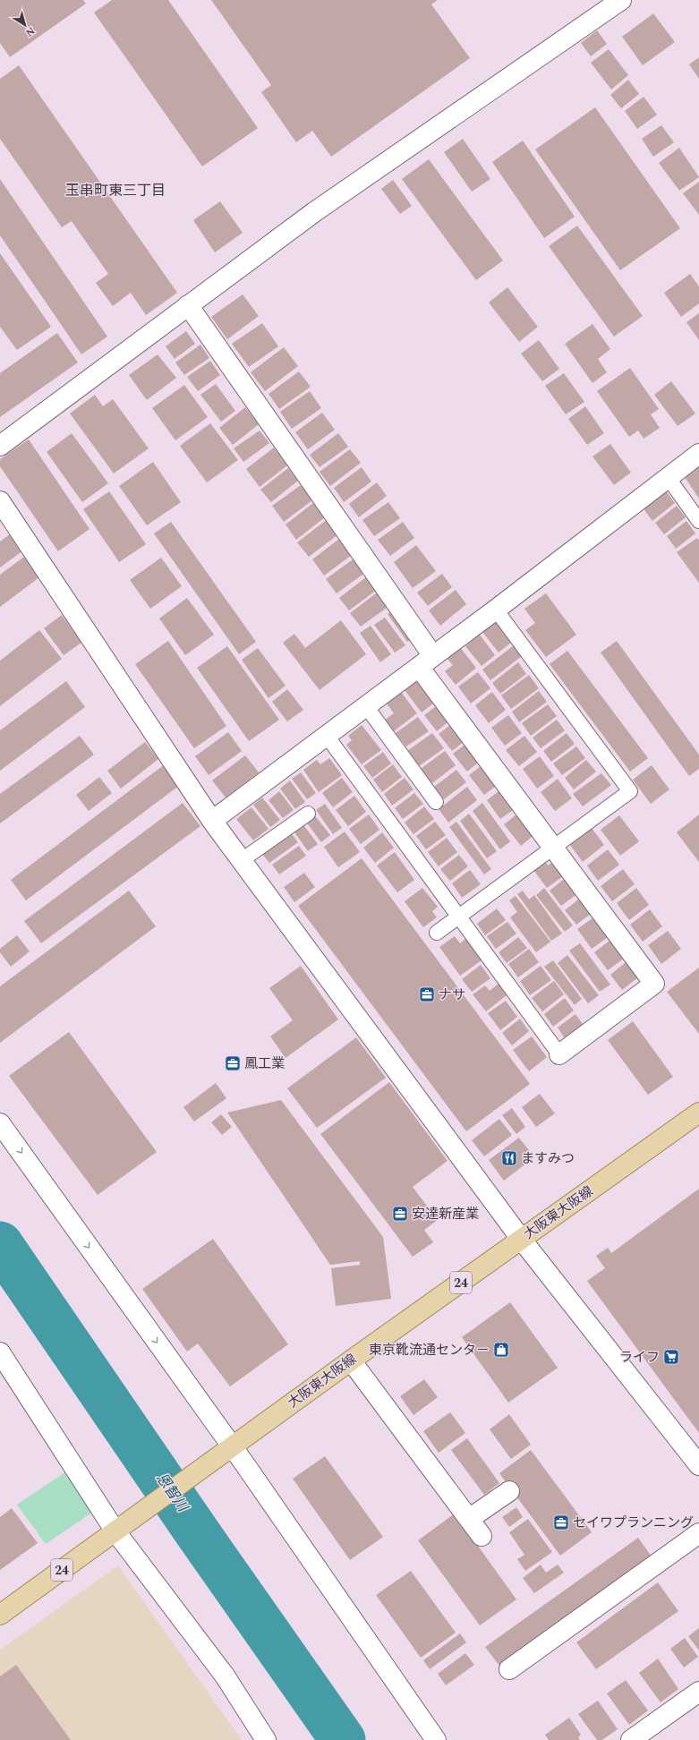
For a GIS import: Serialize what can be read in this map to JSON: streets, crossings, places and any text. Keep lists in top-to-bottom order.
{
  "streets": {
    "main road": ["大阪東大阪線", "24"]
  },
  "districts": ["玉串町東三丁目"],
  "water": ["恩智川"],
  "places": {
    "office": [
      "ナサ",
      "鳳工業",
      "安達新産業",
      "セイワプランニング"
    ],
    "restaurant": ["ますみつ"],
    "shop": ["東京靴流通センタ－"],
    "supermarket": ["ライフ"]
  },
  "north": "bottom right"
}
